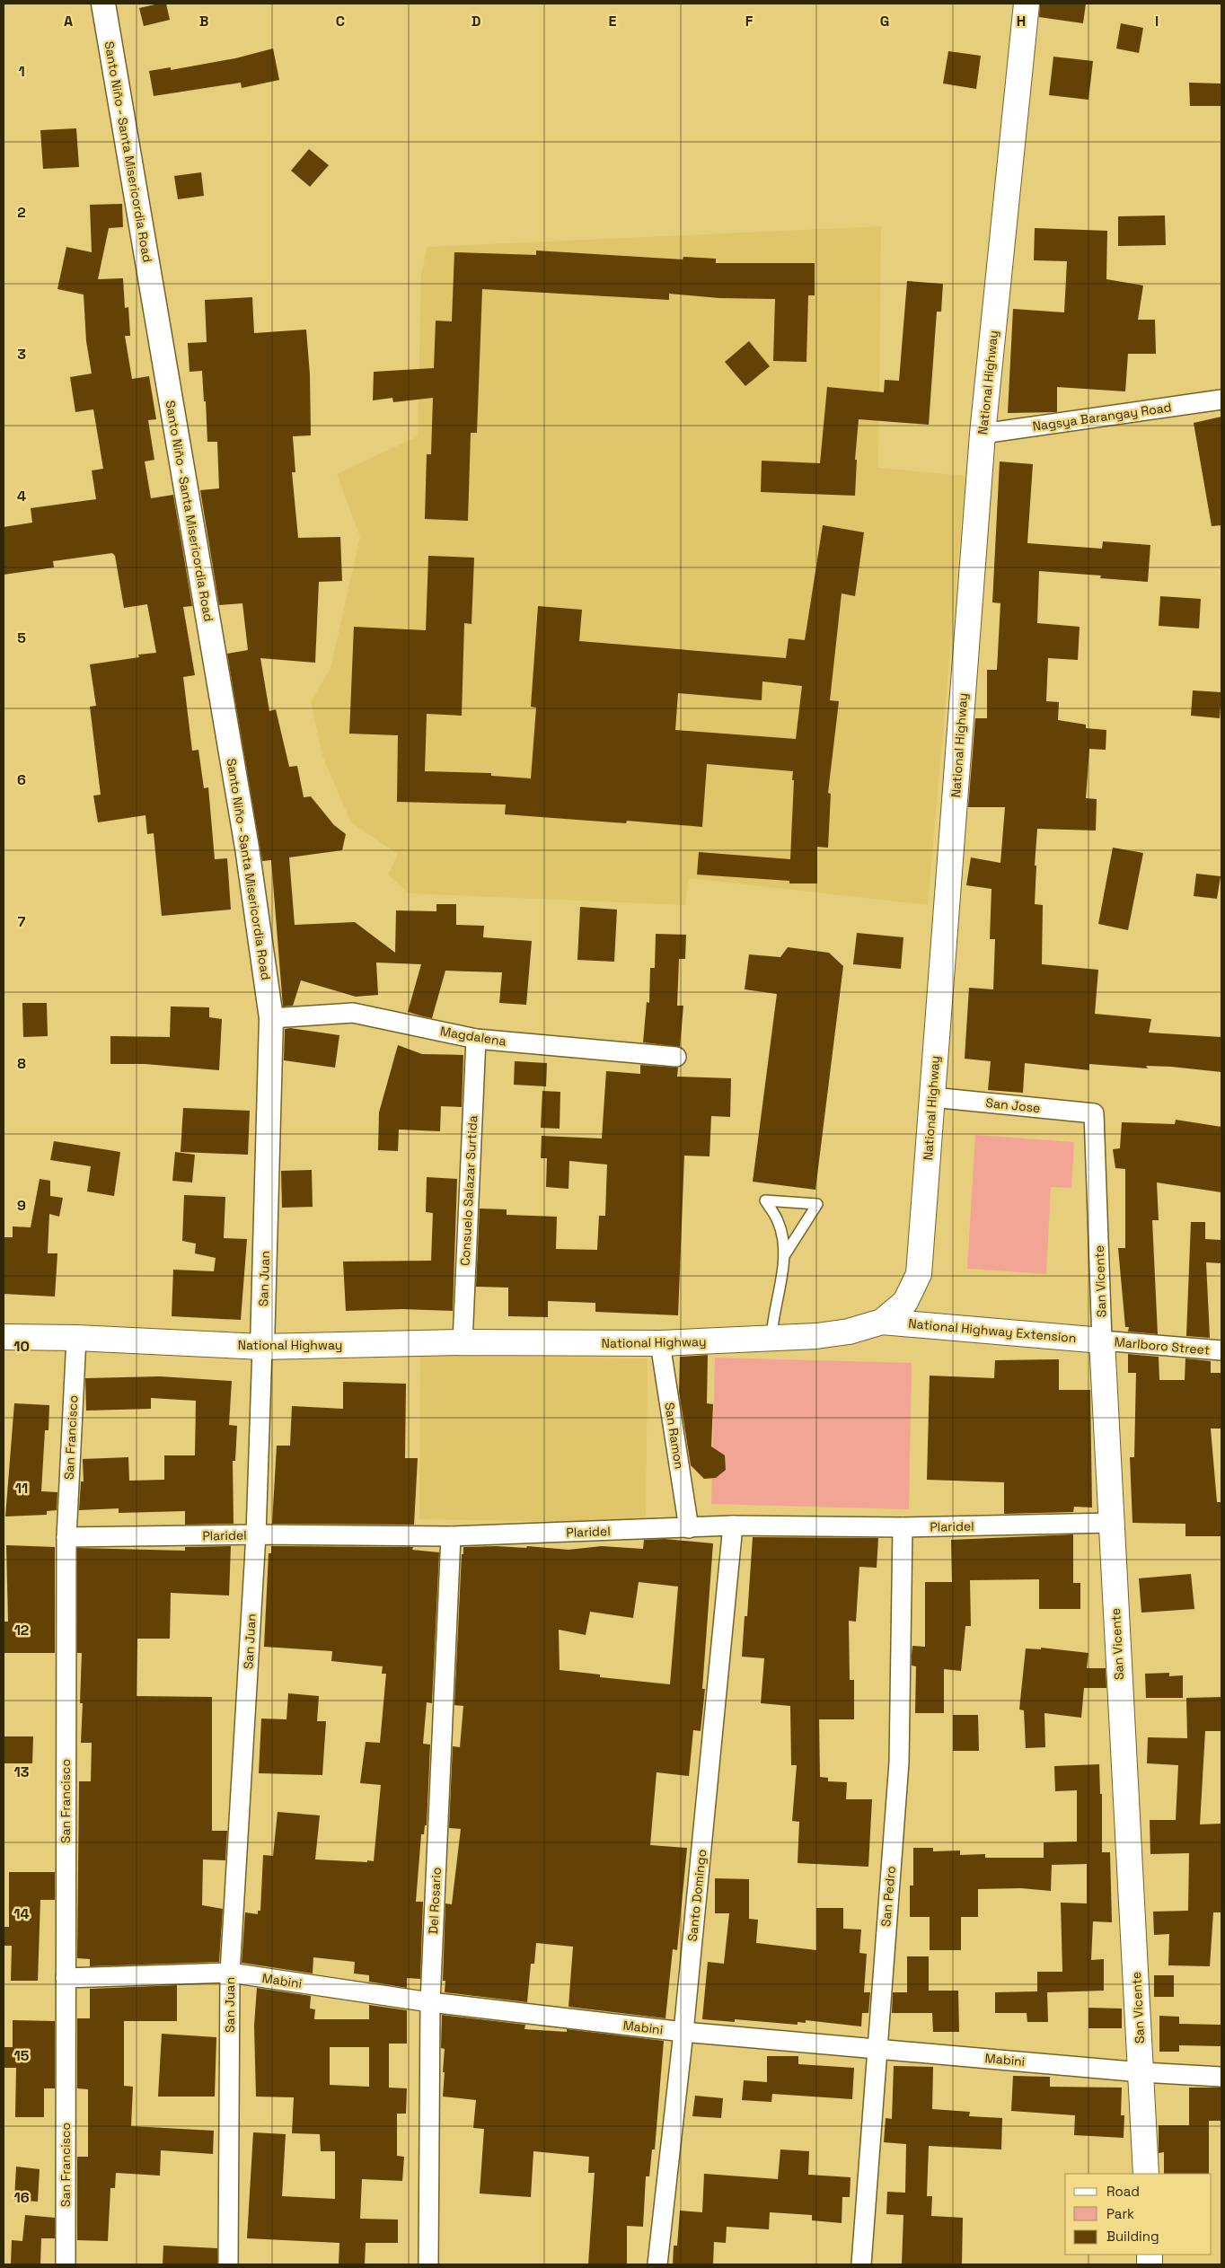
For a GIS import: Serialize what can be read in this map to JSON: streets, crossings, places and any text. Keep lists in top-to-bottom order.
{
  "streets": {
    "main road": ["National Highway", "San Vicente", "National Highway Extension"],
    "street": [
      "Santo Niño - Santa Misericordia Road",
      "Nagsya Barangay Road",
      "Magdalena",
      "San Jose",
      "Consuelo Salazar Surtida",
      "San Juan",
      "Marlboro Street",
      "San Ramon",
      "San Francisco",
      "Plaridel",
      "Santo Domingo",
      "San Pedro",
      "Del Rosario",
      "Mabini"
    ]
  },
  "crossings": [
    ["Santo Niño - Santa Misericordia Road", "Magdalena"],
    ["Santo Niño - Santa Misericordia Road", "San Juan"],
    ["National Highway", "Nagsya Barangay Road"],
    ["National Highway", "San Jose"],
    ["National Highway", "Consuelo Salazar Surtida"],
    ["National Highway", "San Juan"],
    ["National Highway", "National Highway Extension"],
    ["National Highway", "San Ramon"],
    ["National Highway", "San Francisco"],
    ["Magdalena", "Consuelo Salazar Surtida"],
    ["Magdalena", "San Juan"],
    ["San Jose", "San Vicente"],
    ["San Juan", "Plaridel"],
    ["San Juan", "Mabini"],
    ["San Vicente", "National Highway Extension"],
    ["San Vicente", "Marlboro Street"],
    ["San Vicente", "Plaridel"],
    ["San Vicente", "Mabini"],
    ["National Highway Extension", "Marlboro Street"],
    ["San Ramon", "Plaridel"],
    ["San Francisco", "Plaridel"],
    ["San Francisco", "Mabini"],
    ["Plaridel", "Santo Domingo"],
    ["Plaridel", "San Pedro"],
    ["Plaridel", "Del Rosario"],
    ["Santo Domingo", "Mabini"],
    ["San Pedro", "Mabini"],
    ["Del Rosario", "Mabini"]
  ],
  "legend": ["Road", "Park", "Building"],
  "grid": {
    "columns": [
      "A",
      "B",
      "C",
      "D",
      "E",
      "F",
      "G",
      "H",
      "I"
    ],
    "rows": [
      "1",
      "2",
      "3",
      "4",
      "5",
      "6",
      "7",
      "8",
      "9",
      "10",
      "11",
      "12",
      "13",
      "14",
      "15",
      "16"
    ]
  }
}
